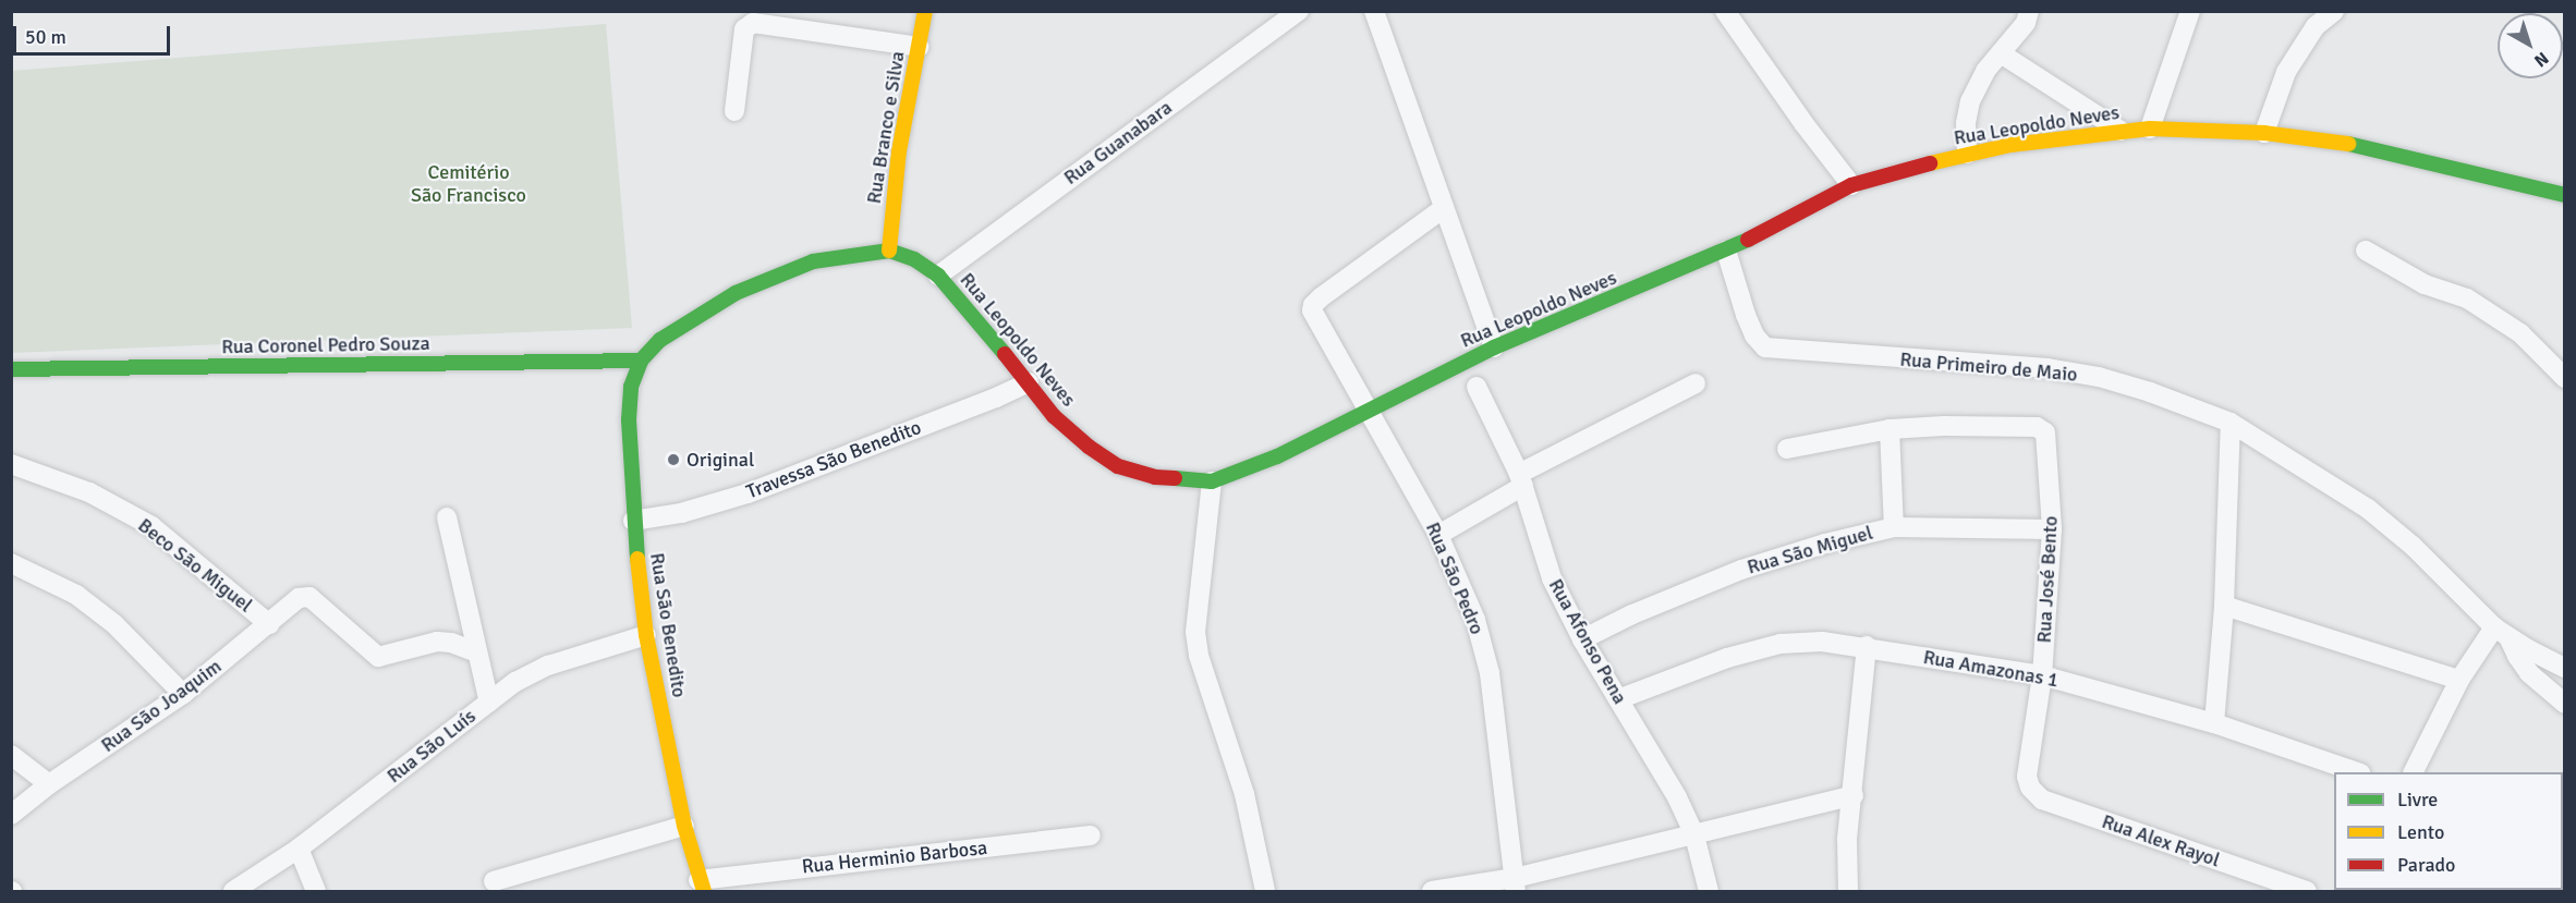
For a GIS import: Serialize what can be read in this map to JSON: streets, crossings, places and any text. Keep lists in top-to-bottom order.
{
  "streets": {
    "street": [
      "Rua Leopoldo Neves",
      "Rua Branco e Silva",
      "Rua Guanabara",
      "Rua Coronel Pedro Souza",
      "Rua Primeiro de Maio",
      "Travessa São Benedito",
      "Rua São Miguel",
      "Beco São Miguel",
      "Rua São Pedro",
      "Rua José Bento",
      "Rua São Benedito",
      "Rua Afonso Pena",
      "Rua Amazonas 1",
      "Rua São Joaquim",
      "Rua São Luís",
      "Rua Alex Rayol",
      "Rua Herminio Barbosa"
    ]
  },
  "crossings": [
    ["Rua Leopoldo Neves", "Rua Branco e Silva"],
    ["Rua Leopoldo Neves", "Rua Guanabara"],
    ["Rua Leopoldo Neves", "Rua Coronel Pedro Souza"],
    ["Rua Leopoldo Neves", "Rua Primeiro de Maio"],
    ["Rua Leopoldo Neves", "Travessa São Benedito"],
    ["Rua Leopoldo Neves", "Rua São Pedro"],
    ["Rua Leopoldo Neves", "Rua São Benedito"],
    ["Rua Coronel Pedro Souza", "Rua São Benedito"],
    ["Travessa São Benedito", "Rua São Benedito"],
    ["Rua São Miguel", "Rua José Bento"],
    ["Rua São Miguel", "Rua Afonso Pena"],
    ["Beco São Miguel", "Rua São Joaquim"],
    ["Rua José Bento", "Rua Amazonas 1"],
    ["Rua José Bento", "Rua Alex Rayol"],
    ["Rua São Benedito", "Rua São Luís"],
    ["Rua São Benedito", "Rua Herminio Barbosa"],
    ["Rua Afonso Pena", "Rua Amazonas 1"]
  ],
  "parks": ["Cemitério São Francisco"],
  "places": ["Original"],
  "legend": ["Livre", "Lento", "Parado"],
  "scale_bar": "50 m",
  "north": "bottom right"
}
